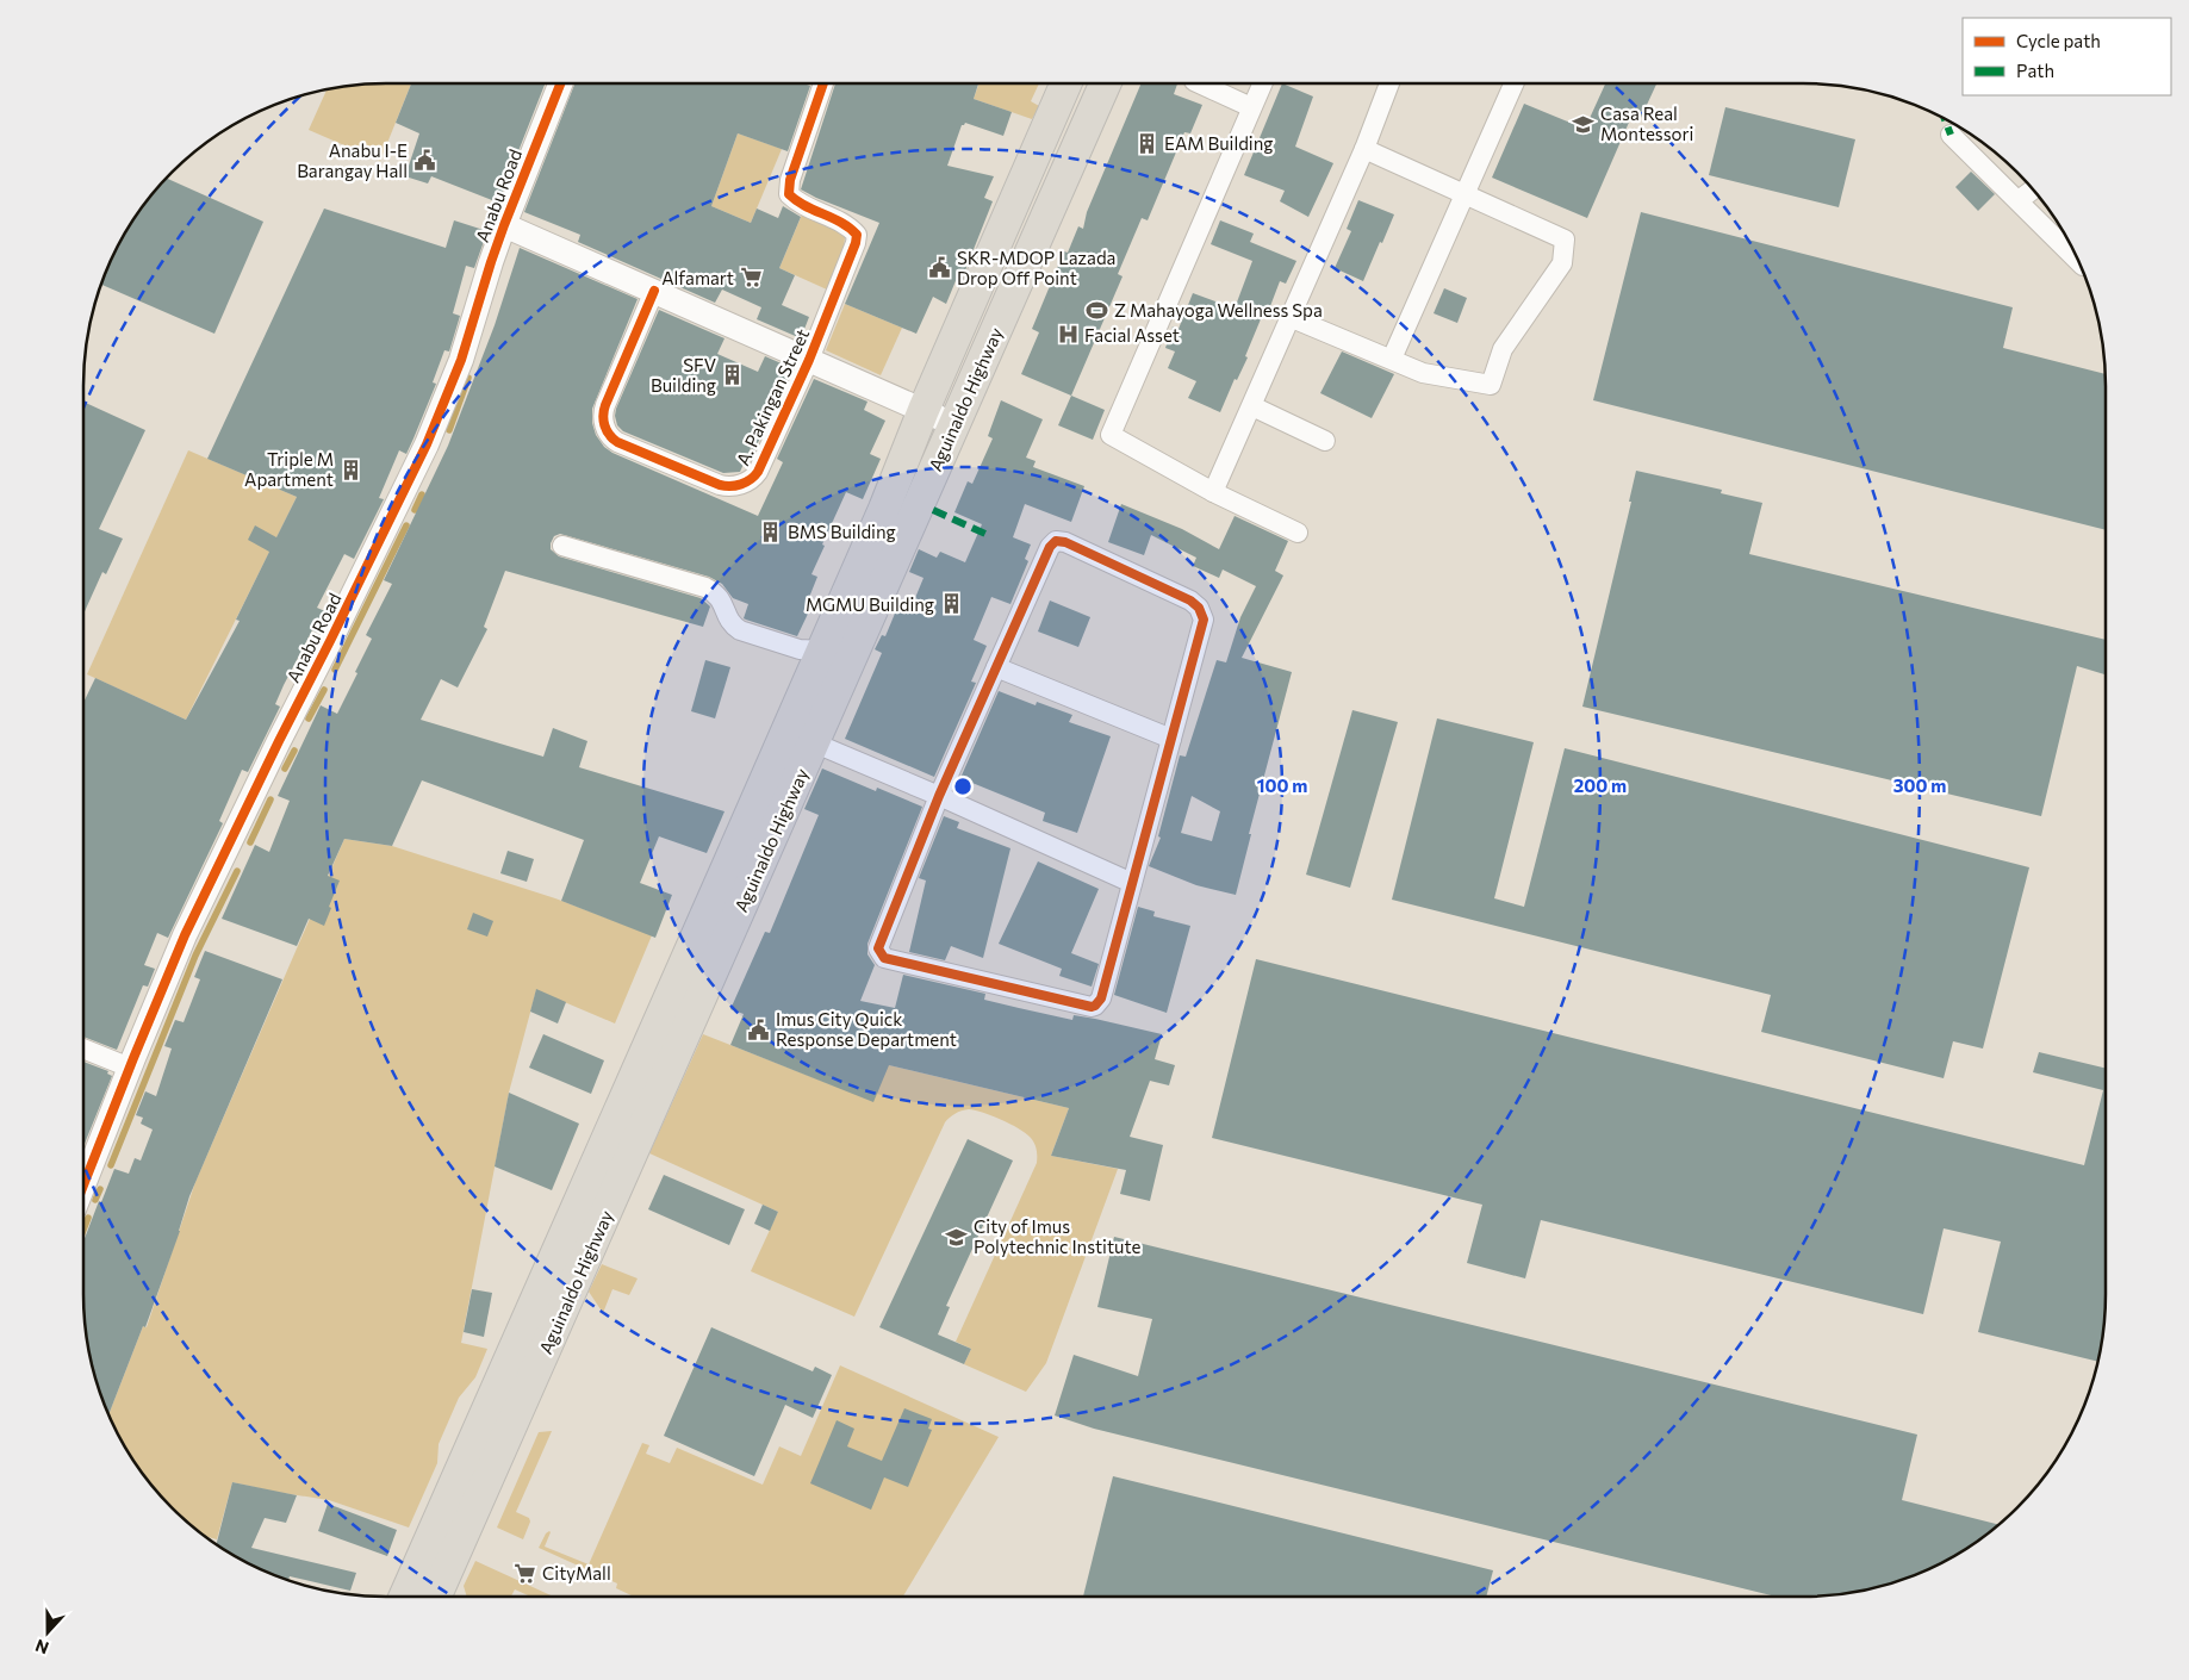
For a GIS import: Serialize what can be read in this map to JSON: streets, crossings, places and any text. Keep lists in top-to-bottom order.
{
  "streets": {
    "highway": ["Aguinaldo Highway"],
    "street": ["Anabu Road", "A. Pakingan Street"]
  },
  "places": {
    "school or university": ["Casa Real Montessori", "City of Imus Polytechnic Institute"],
    "building": [
      "EAM Building",
      "SFV Building",
      "Triple M Apartment",
      "BMS Building",
      "MGMU Building"
    ],
    "public building": ["Anabu I-E Barangay Hall", "SKR-MDOP Lazada Drop Off Point", "Imus City Quick Response Department"],
    "supermarket": ["Alfamart", "CityMall"],
    "sports": ["Z Mahayoga Wellness Spa"],
    "hospital": ["Facial Asset"]
  },
  "legend": ["Cycle path", "Path"],
  "north": "bottom",
  "rings": ["100 m", "200 m", "300 m"]
}
